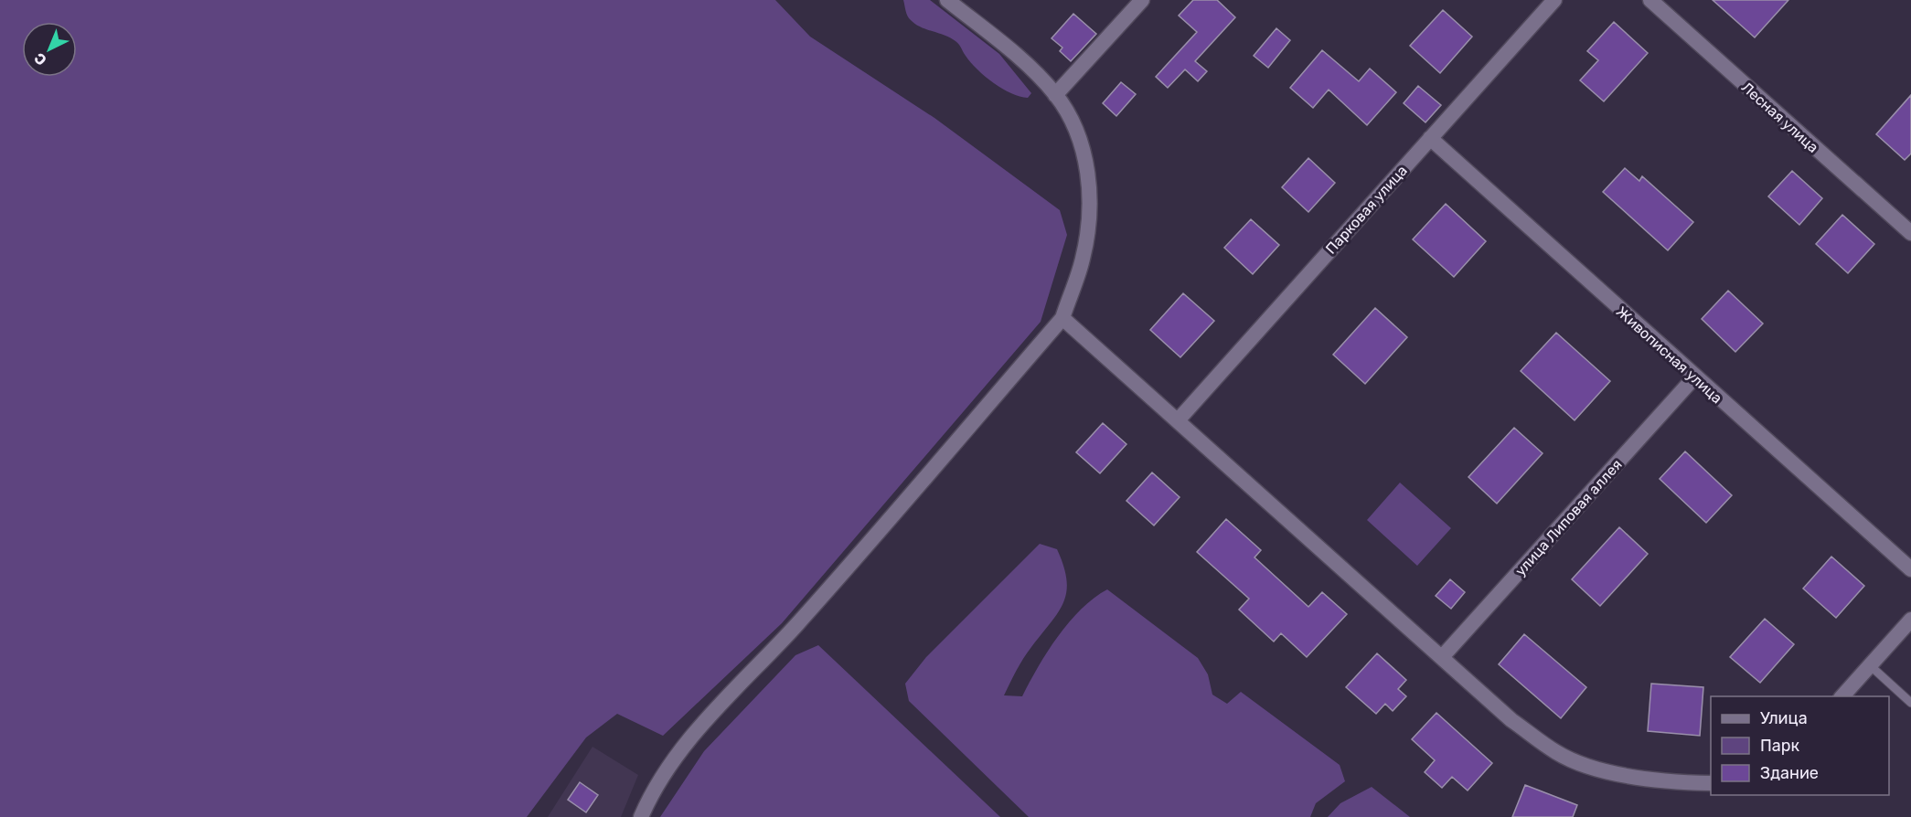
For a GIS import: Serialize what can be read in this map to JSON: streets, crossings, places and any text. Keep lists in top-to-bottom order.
{
  "streets": {
    "street": [
      "Лесная улица",
      "Парковая улица",
      "Живописная улица",
      "улица Липовая аллея"
    ]
  },
  "crossings": [
    ["Парковая улица", "Живописная улица"],
    ["Живописная улица", "улица Липовая аллея"]
  ],
  "legend": ["Улица", "Парк", "Здание"],
  "north": "bottom left"
}
